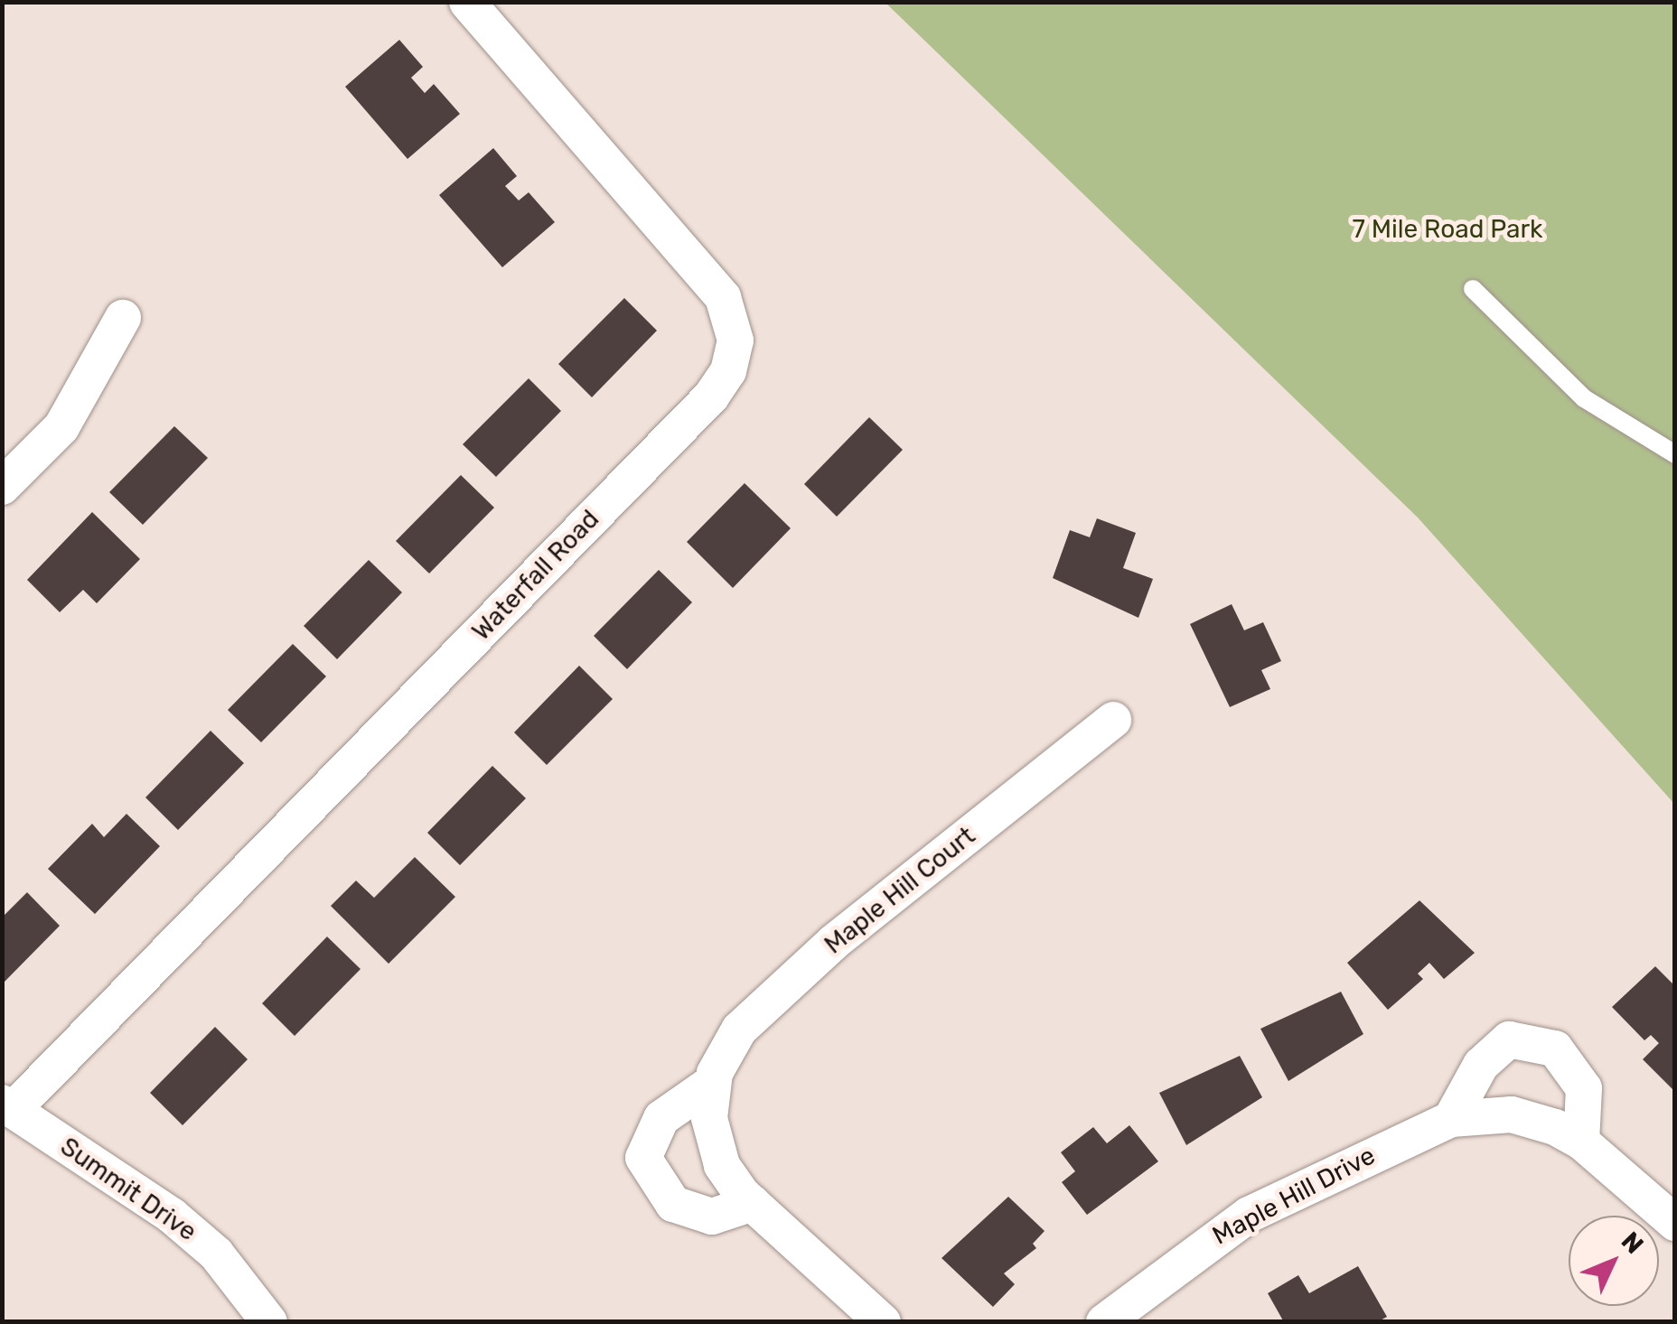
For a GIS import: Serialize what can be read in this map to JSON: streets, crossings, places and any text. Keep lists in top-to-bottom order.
{
  "streets": {
    "street": [
      "Waterfall Road",
      "Maple Hill Court",
      "Summit Drive",
      "Maple Hill Drive"
    ]
  },
  "crossings": [
    ["Waterfall Road", "Summit Drive"]
  ],
  "parks": ["7 Mile Road Park"],
  "north": "top right"
}
